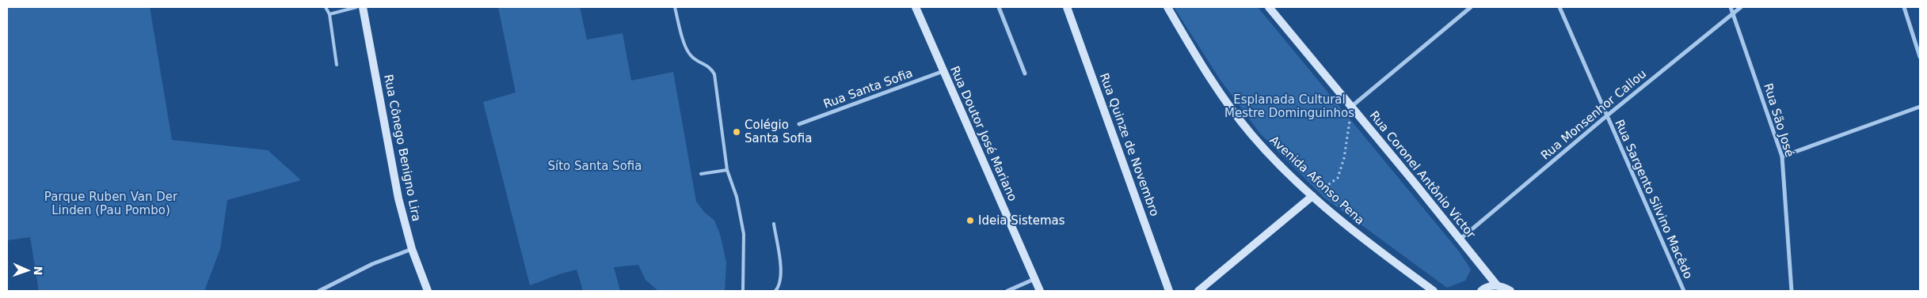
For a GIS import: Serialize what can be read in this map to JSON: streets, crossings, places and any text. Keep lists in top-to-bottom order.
{
  "streets": {
    "main road": [
      "Rua Doutor José Mariano",
      "Rua Quinze de Novembro",
      "Rua Cônego Benigno Lira",
      "Rua Coronel Antônio Victor",
      "Avenida Afonso Pena"
    ],
    "street": [
      "Rua Santa Sofia",
      "Rua Monsenhor Callou",
      "Rua São José",
      "Rua Sargento Silvino Macêdo"
    ]
  },
  "crossings": [
    ["Rua Santa Sofia", "Rua Doutor José Mariano"],
    ["Rua Monsenhor Callou", "Rua São José"],
    ["Rua Monsenhor Callou", "Rua Coronel Antônio Victor"],
    ["Rua Monsenhor Callou", "Rua Sargento Silvino Macêdo"]
  ],
  "parks": ["Esplanada Cultural Mestre Dominguinhos", "Síto Santa Sofia", "Parque Ruben Van Der Linden (Pau Pombo)"],
  "places": ["Colégio Santa Sofia", "Ideia Sistemas"],
  "north": "right"
}
